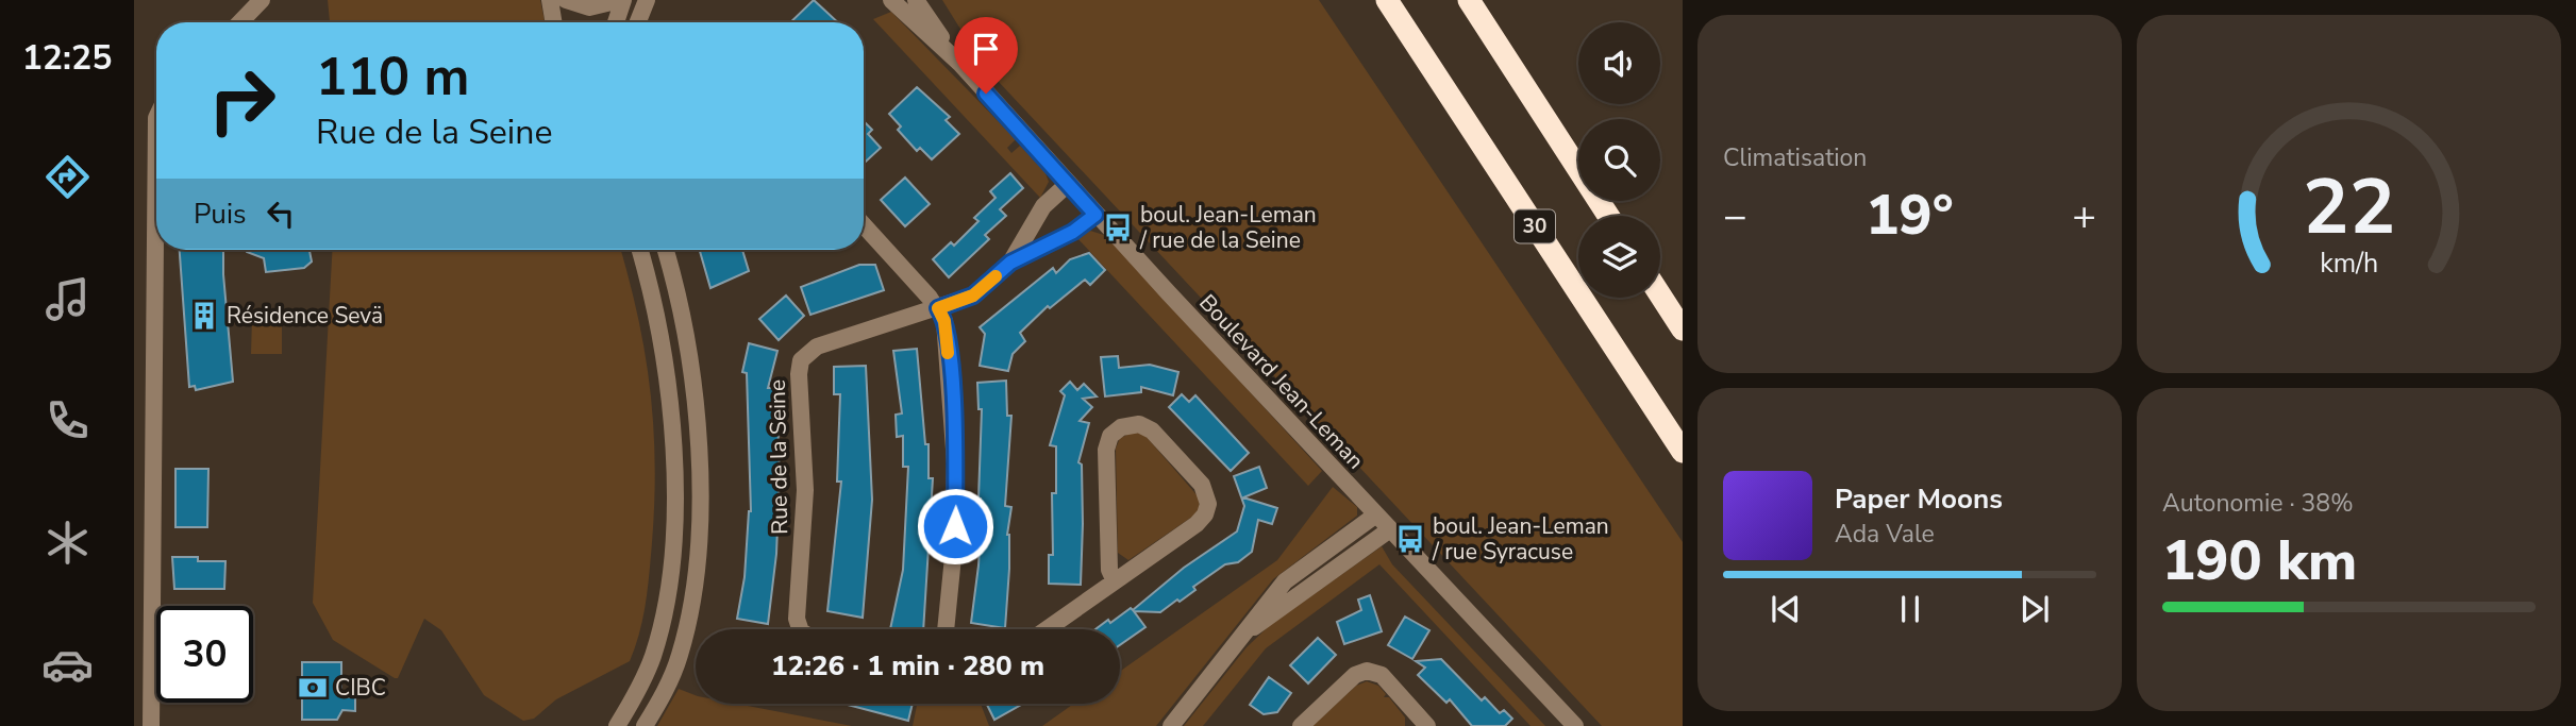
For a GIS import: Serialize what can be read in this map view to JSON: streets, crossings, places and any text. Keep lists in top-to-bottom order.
{
  "streets": {
    "highway": ["30"],
    "street": ["Boulevard Jean-Leman", "Rue de la Seine"]
  },
  "crossings": [
    ["Boulevard Jean-Leman", "Rue de la Seine"]
  ],
  "places": {
    "bus stop": ["boul. Jean-Leman / rue de la Seine", "boul. Jean-Leman / rue Syracuse"],
    "building": ["Résidence Sevä"],
    "bank": ["CIBC"]
  },
  "page": {
    "tabs": "12:25",
    "tile": [
      "Climatisation",
      ["Autonomie · 38%", "190 km"]
    ],
    "turn": ["110 m", "Rue de la Seine"],
    "then": "Puis",
    "heat": ["−", "19°", "+"],
    "song": ["Paper Moons", "Ada Vale"],
    "limit": "30",
    "trip": "12:26 · 1 min · 280 m",
    "gauge": ["22", "km/h"]
  }
}
